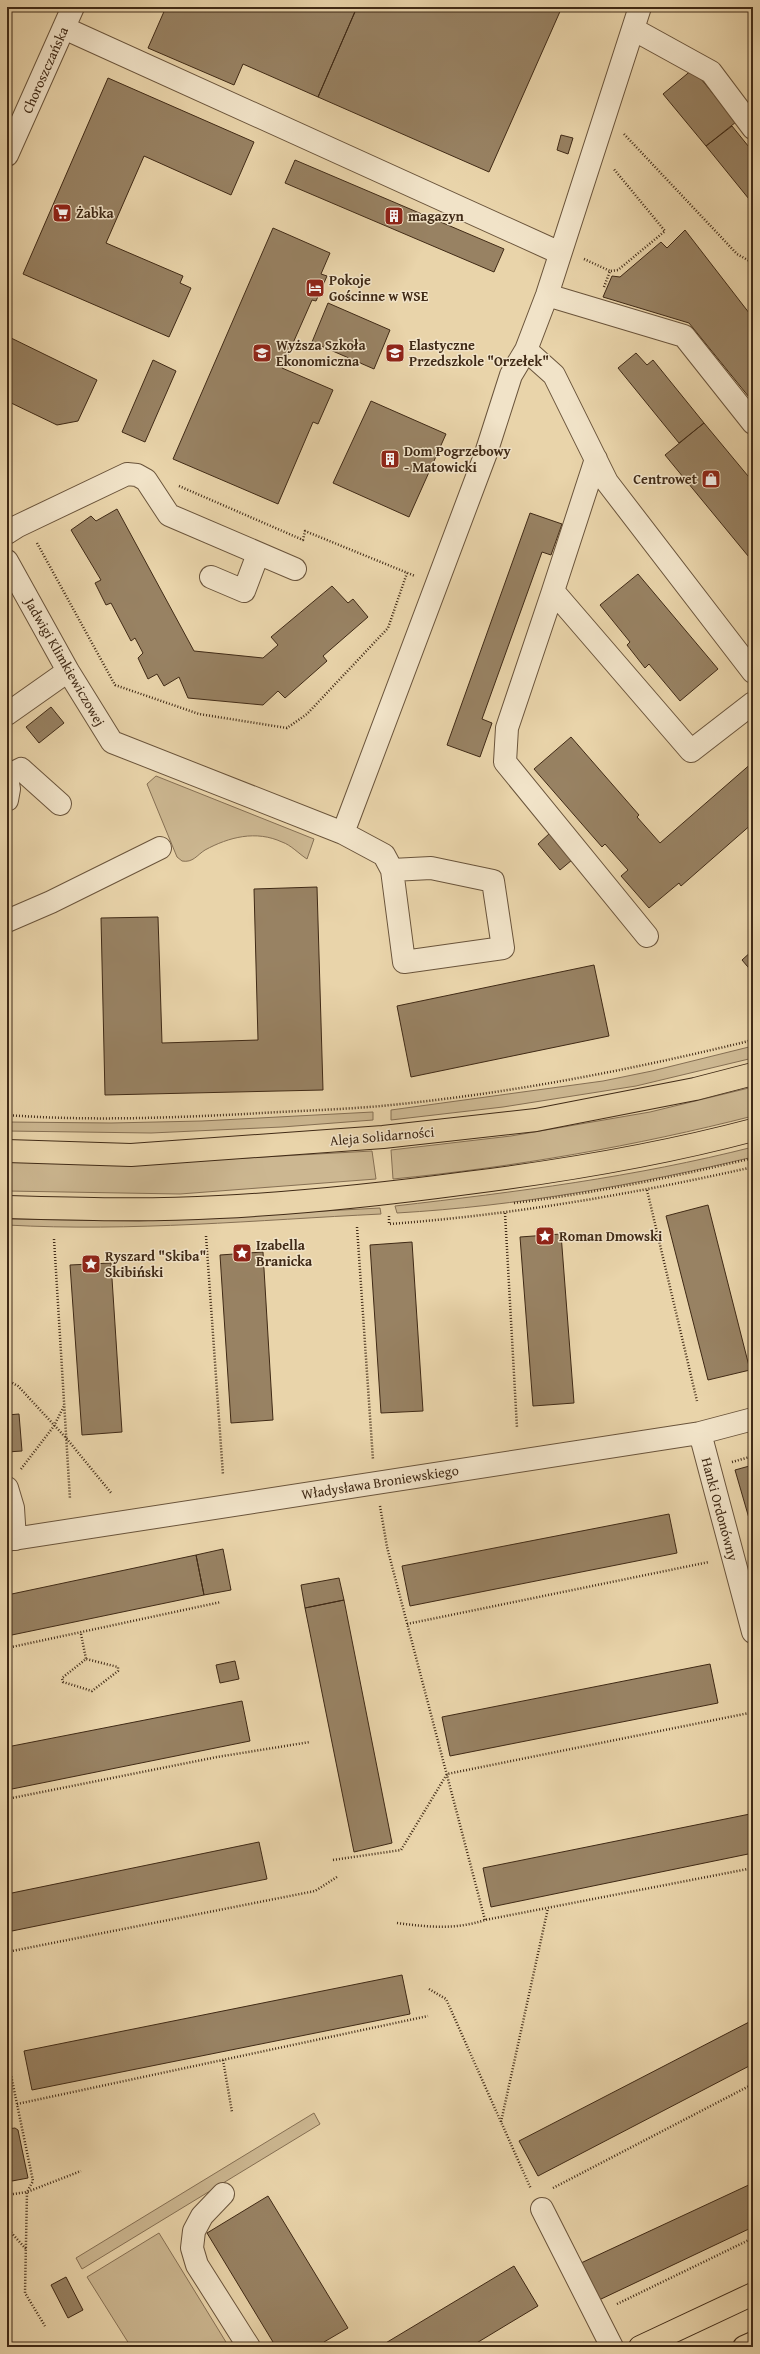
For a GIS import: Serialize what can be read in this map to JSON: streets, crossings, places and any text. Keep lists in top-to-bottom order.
{
  "streets": {
    "main road": ["Aleja Solidarności"],
    "street": [
      "Choroszczańska",
      "Jadwigi Klimkiewiczowej",
      "Władysława Broniewskiego",
      "Hanki Ordonówny"
    ]
  },
  "crossings": [
    ["Władysława Broniewskiego", "Hanki Ordonówny"]
  ],
  "places": {
    "supermarket": ["Żabka"],
    "building": ["magazyn", "Dom Pogrzebowy - Matowicki"],
    "hotel": ["Pokoje Gościnne w WSE"],
    "school or university": ["Wyższa Szkoła Ekonomiczna", "Elastyczne Przedszkole \"Orzełek\""],
    "shop": ["Centrowet"],
    "place": ["Roman Dmowski", "Izabella Branicka", "Ryszard \"Skiba\" Skibiński"]
  }
}
